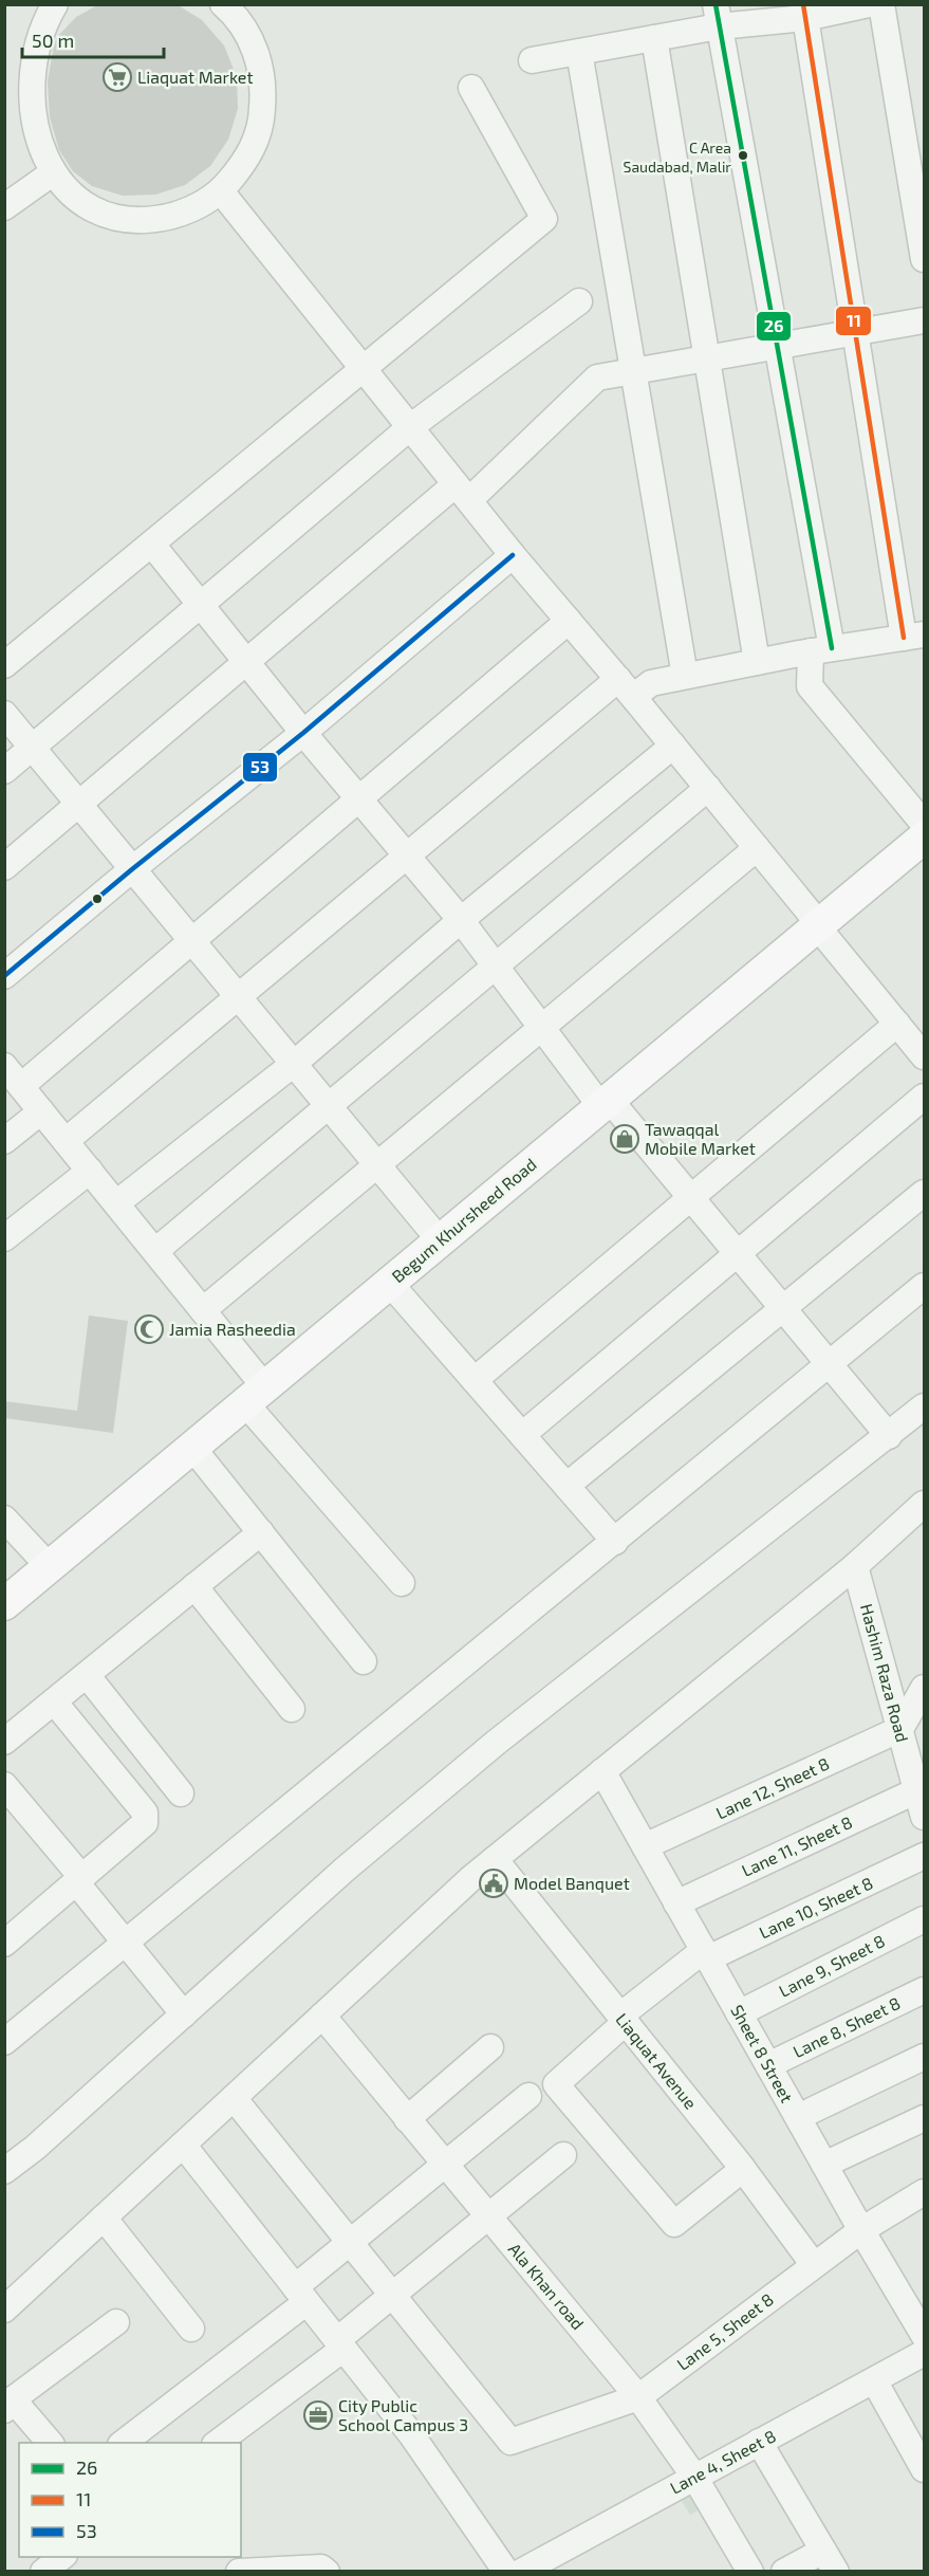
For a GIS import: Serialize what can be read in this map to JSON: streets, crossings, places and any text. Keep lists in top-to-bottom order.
{
  "streets": {
    "main road": ["Begum Khursheed Road"],
    "street": [
      "Hashim Raza Road",
      "Lane 12, Sheet 8",
      "Lane 11, Sheet 8",
      "Lane 10, Sheet 8",
      "Lane 9, Sheet 8",
      "Lane 8, Sheet 8",
      "Sheet 8 Street",
      "Liaquat Avenue",
      "Ala Khan road",
      "Lane 5, Sheet 8",
      "Lane 4, Sheet 8"
    ]
  },
  "crossings": [
    ["Hashim Raza Road", "Lane 12, Sheet 8"],
    ["Hashim Raza Road", "Lane 11, Sheet 8"],
    ["Lane 12, Sheet 8", "Sheet 8 Street"],
    ["Lane 11, Sheet 8", "Sheet 8 Street"],
    ["Lane 10, Sheet 8", "Sheet 8 Street"],
    ["Lane 10, Sheet 8", "Liaquat Avenue"],
    ["Lane 9, Sheet 8", "Sheet 8 Street"],
    ["Lane 8, Sheet 8", "Sheet 8 Street"],
    ["Sheet 8 Street", "Lane 5, Sheet 8"],
    ["Liaquat Avenue", "Lane 5, Sheet 8"],
    ["Ala Khan road", "Lane 5, Sheet 8"],
    ["Ala Khan road", "Lane 4, Sheet 8"]
  ],
  "places": {
    "supermarket": ["Liaquat Market"],
    "other": ["C Area Saudabad, Malir"],
    "shop": ["Tawaqqal Mobile Market"],
    "mosque": ["Jamia Rasheedia"],
    "public building": ["Model Banquet"],
    "office": ["City Public School Campus 3"]
  },
  "lines": ["transit line 26", "transit line 11", "transit line 53"],
  "legend": ["26", "11", "53"],
  "scale_bar": "50 m"
}
